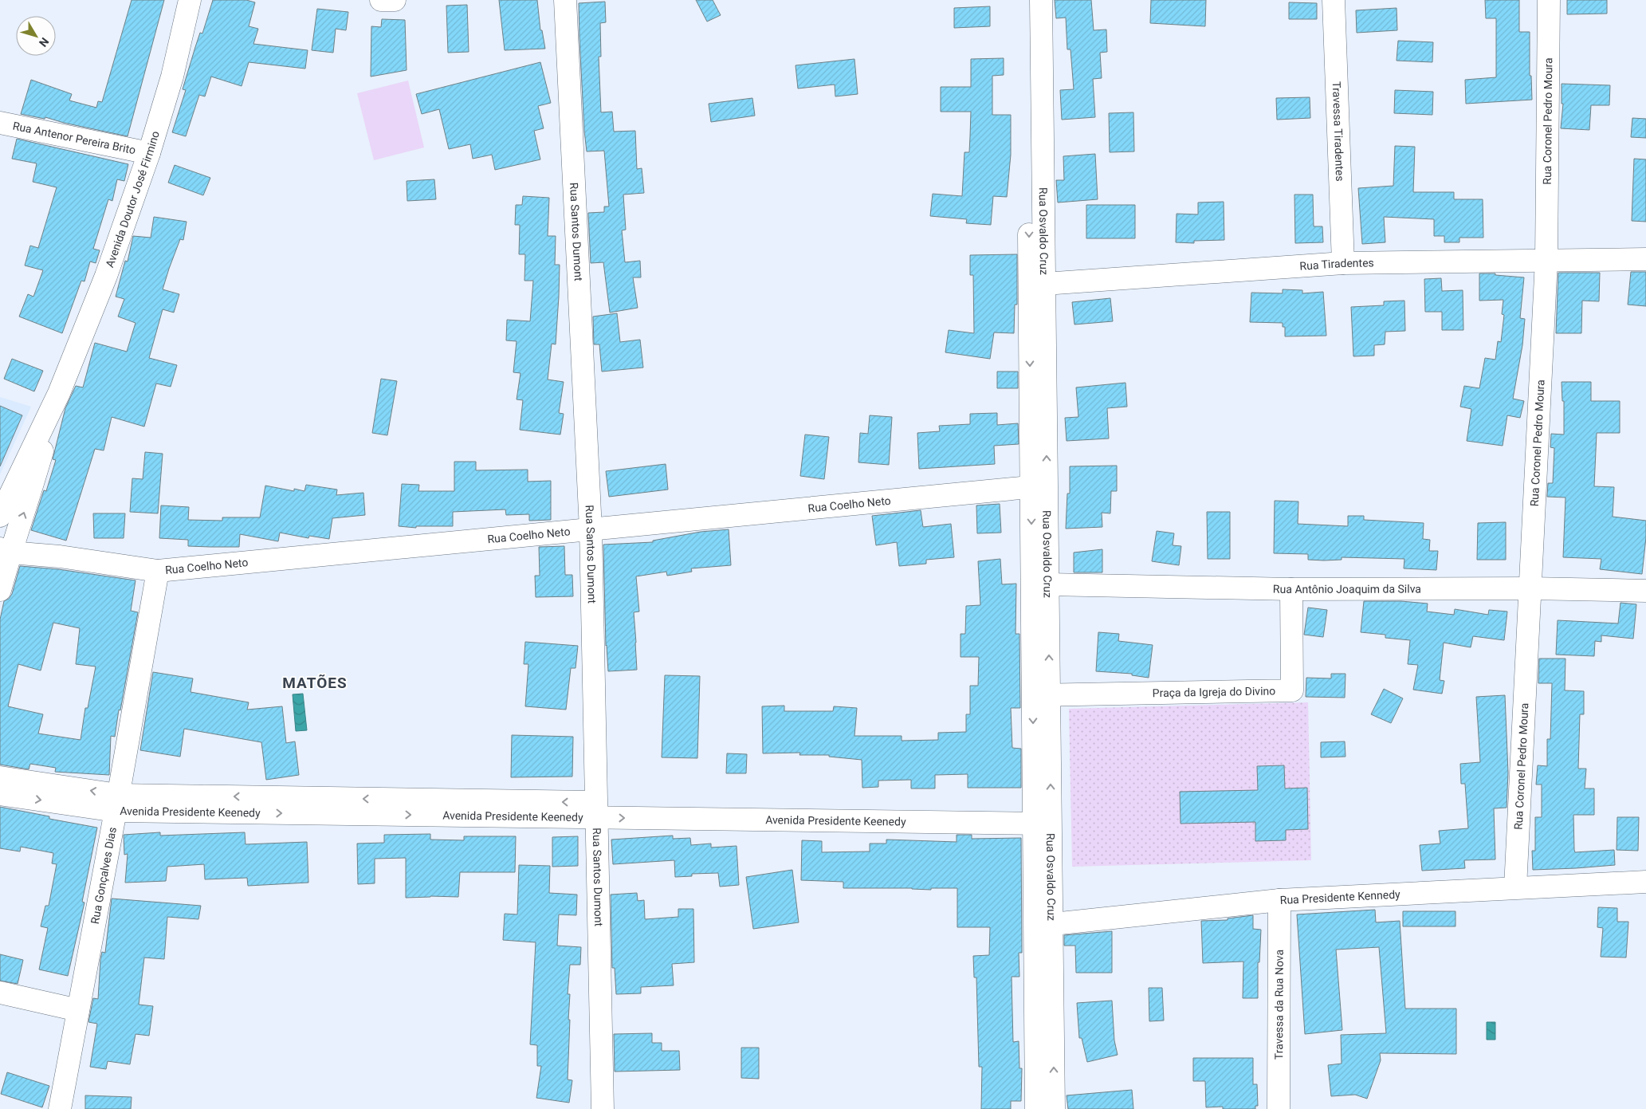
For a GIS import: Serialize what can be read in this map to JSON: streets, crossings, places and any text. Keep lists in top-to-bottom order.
{
  "streets": {
    "street": [
      "Rua Coronel Pedro Moura",
      "Travessa Tiradentes",
      "Rua Antenor Pereira Brito",
      "Avenida Doutor José Firmino",
      "Rua Santos Dumont",
      "Rua Osvaldo Cruz",
      "Rua Tiradentes",
      "Rua Coelho Neto",
      "Rua Antônio Joaquim da Silva",
      "Praça da Igreja do Divino",
      "Avenida Presidente Keenedy",
      "Rua Gonçalves Dias",
      "Rua Presidente Kennedy",
      "Travessa da Rua Nova"
    ]
  },
  "crossings": [
    ["Rua Coronel Pedro Moura", "Rua Tiradentes"],
    ["Rua Coronel Pedro Moura", "Rua Antônio Joaquim da Silva"],
    ["Rua Coronel Pedro Moura", "Rua Presidente Kennedy"],
    ["Travessa Tiradentes", "Rua Tiradentes"],
    ["Rua Antenor Pereira Brito", "Avenida Doutor José Firmino"],
    ["Avenida Doutor José Firmino", "Rua Coelho Neto"],
    ["Rua Santos Dumont", "Rua Coelho Neto"],
    ["Rua Santos Dumont", "Avenida Presidente Keenedy"],
    ["Rua Osvaldo Cruz", "Rua Tiradentes"],
    ["Rua Osvaldo Cruz", "Rua Coelho Neto"],
    ["Rua Osvaldo Cruz", "Rua Antônio Joaquim da Silva"],
    ["Rua Osvaldo Cruz", "Praça da Igreja do Divino"],
    ["Rua Osvaldo Cruz", "Avenida Presidente Keenedy"],
    ["Rua Osvaldo Cruz", "Rua Presidente Kennedy"],
    ["Rua Coelho Neto", "Rua Gonçalves Dias"],
    ["Rua Antônio Joaquim da Silva", "Praça da Igreja do Divino"],
    ["Avenida Presidente Keenedy", "Rua Gonçalves Dias"],
    ["Rua Presidente Kennedy", "Travessa da Rua Nova"]
  ],
  "districts": ["MATÕES"],
  "north": "bottom right"
}
